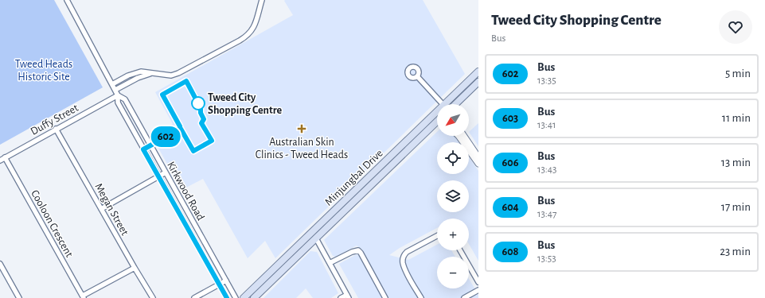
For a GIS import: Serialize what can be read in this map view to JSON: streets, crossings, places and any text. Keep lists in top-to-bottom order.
{
  "streets": {
    "main road": ["Minjungbal Drive"],
    "street": [
      "Duffy Street",
      "Kirkwood Road",
      "Megan Street",
      "Cooloon Crescent"
    ]
  },
  "crossings": [
    ["Duffy Street", "Kirkwood Road"],
    ["Duffy Street", "Megan Street"],
    ["Duffy Street", "Cooloon Crescent"]
  ],
  "parks": ["Tweed Heads Historic Site"],
  "places": {
    "other": ["Tweed City Shopping Centre"],
    "health": ["Australian Skin Clinics - Tweed Heads"]
  },
  "lines": ["bus line 602"],
  "north": "bottom left",
  "page": {
    "on_map": "602",
    "heading": ["Tweed City Shopping Centre", "Bus"],
    "list": [
      {
        "mark": "602",
        "name": "Bus",
        "note": "13:35",
        "value": "5 min"
      },
      {
        "mark": "603",
        "name": "Bus",
        "note": "13:41",
        "value": "11 min"
      },
      {
        "mark": "606",
        "name": "Bus",
        "note": "13:43",
        "value": "13 min"
      },
      {
        "mark": "604",
        "name": "Bus",
        "note": "13:47",
        "value": "17 min"
      },
      {
        "mark": "608",
        "name": "Bus",
        "note": "13:53",
        "value": "23 min"
      }
    ],
    "map_buttons": ["+", "−"]
  }
}
